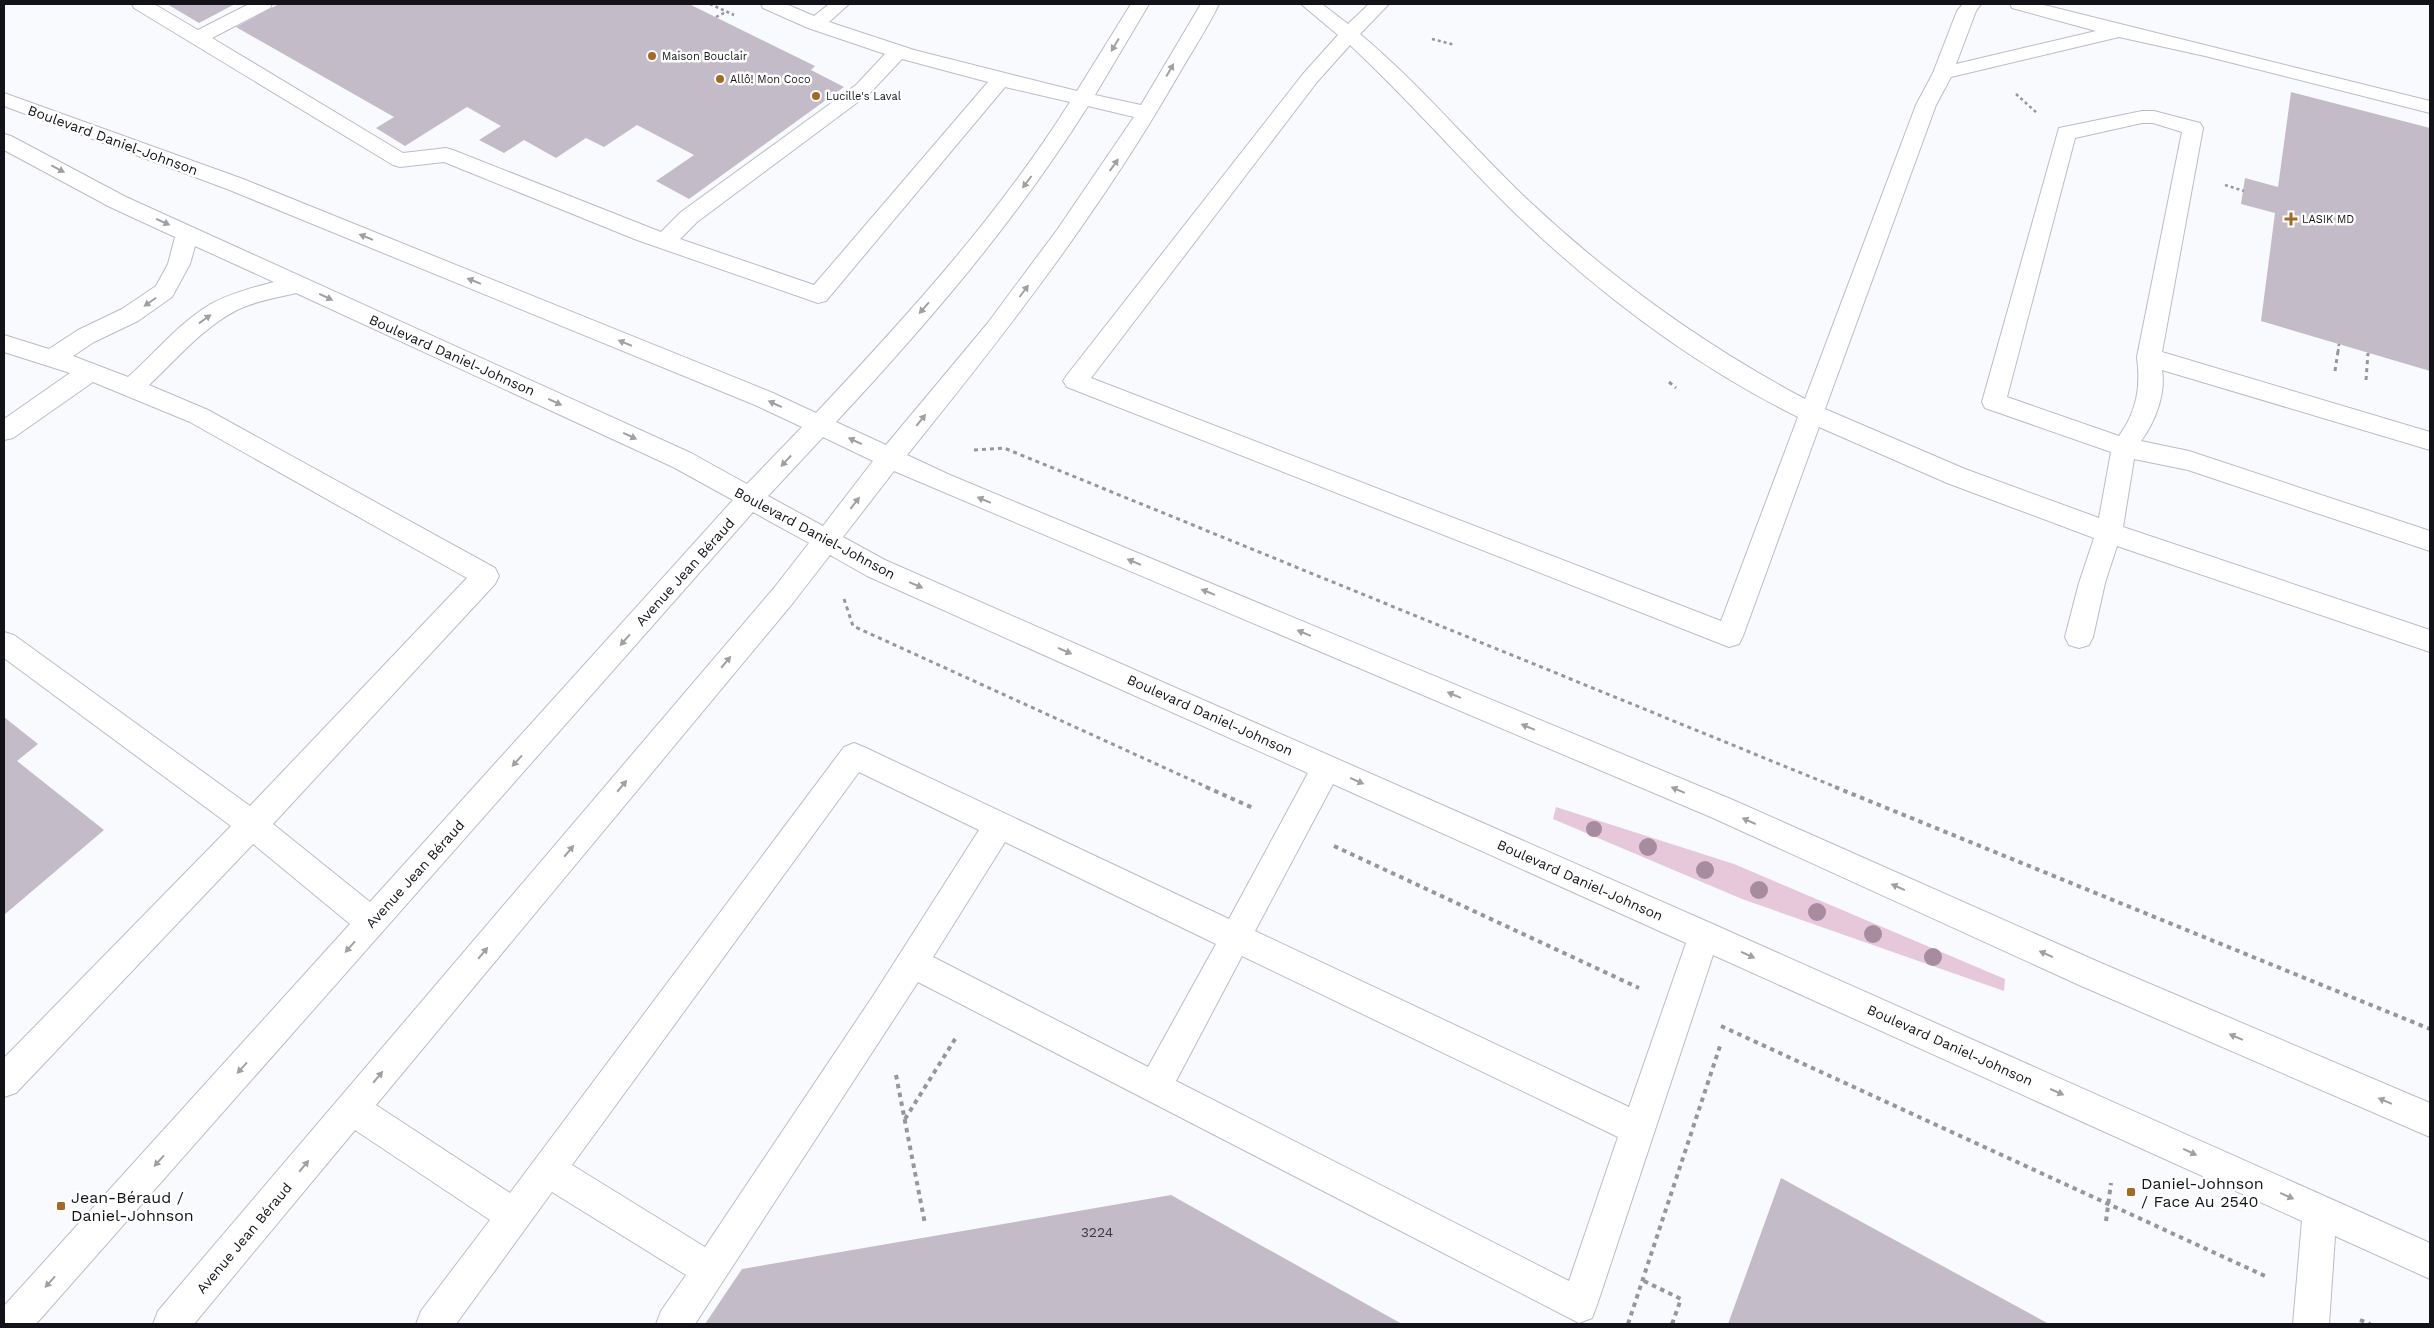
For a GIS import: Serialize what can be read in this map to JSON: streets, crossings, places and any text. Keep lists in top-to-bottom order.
{
  "streets": {
    "street": ["Boulevard Daniel-Johnson", "Avenue Jean Béraud"]
  },
  "crossings": [
    ["Boulevard Daniel-Johnson", "Avenue Jean Béraud"]
  ],
  "places": {
    "other": ["Maison Bouclair", "Allô! Mon Coco", "Lucille's Laval"],
    "health": ["LASIK MD"],
    "transit": ["Daniel-Johnson / Face Au 2540", "Jean-Béraud / Daniel-Johnson"]
  },
  "house_numbers": ["3224"]
}
